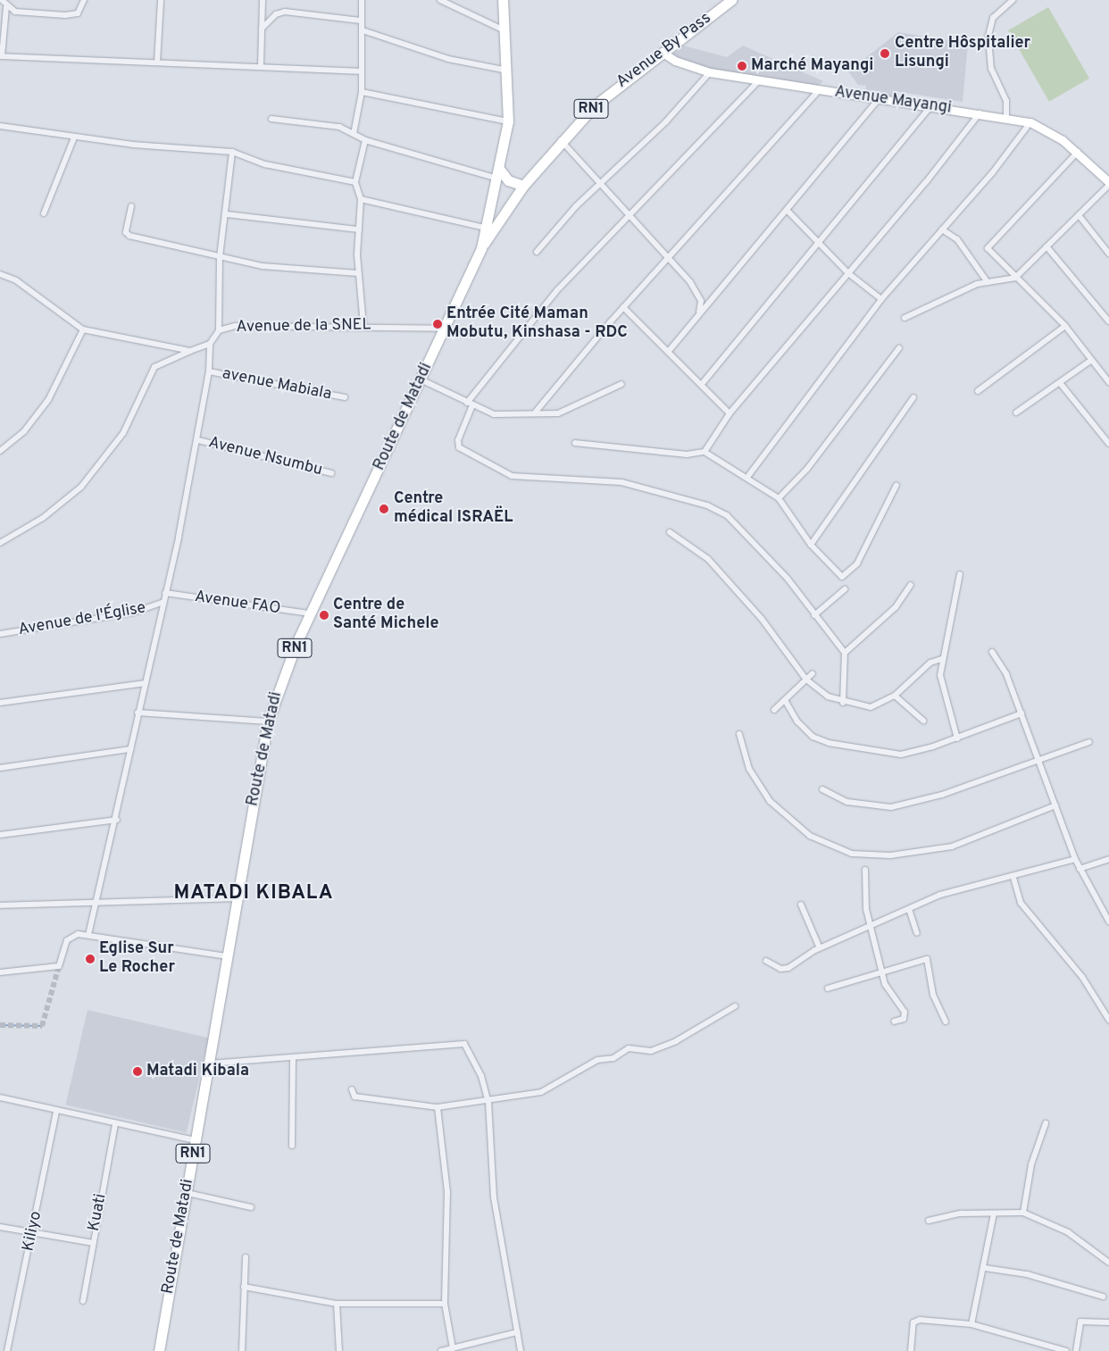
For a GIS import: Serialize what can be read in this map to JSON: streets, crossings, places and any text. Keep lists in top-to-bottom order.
{
  "streets": {
    "highway": ["Avenue By Pass", "RN1", "Route de Matadi"],
    "street": [
      "Avenue Mayangi",
      "Avenue de la SNEL",
      "avenue Mabiala",
      "Avenue Nsumbu",
      "Avenue FAO",
      "Avenue de l'Église",
      "Kuati",
      "Kiliyo"
    ]
  },
  "crossings": [
    ["Avenue By Pass", "Avenue Mayangi"],
    ["Avenue By Pass", "Route de Matadi"],
    ["Avenue de la SNEL", "Route de Matadi"],
    ["Route de Matadi", "Avenue FAO"]
  ],
  "districts": ["MATADI KIBALA"],
  "places": [
    "Centre Hôspitalier Lisungi",
    "Marché Mayangi",
    "Entrée Cité Maman Mobutu, Kinshasa - RDC",
    "Centre médical ISRAËL",
    "Centre de Santé Michele",
    "Eglise Sur Le Rocher",
    "Matadi Kibala"
  ]
}
